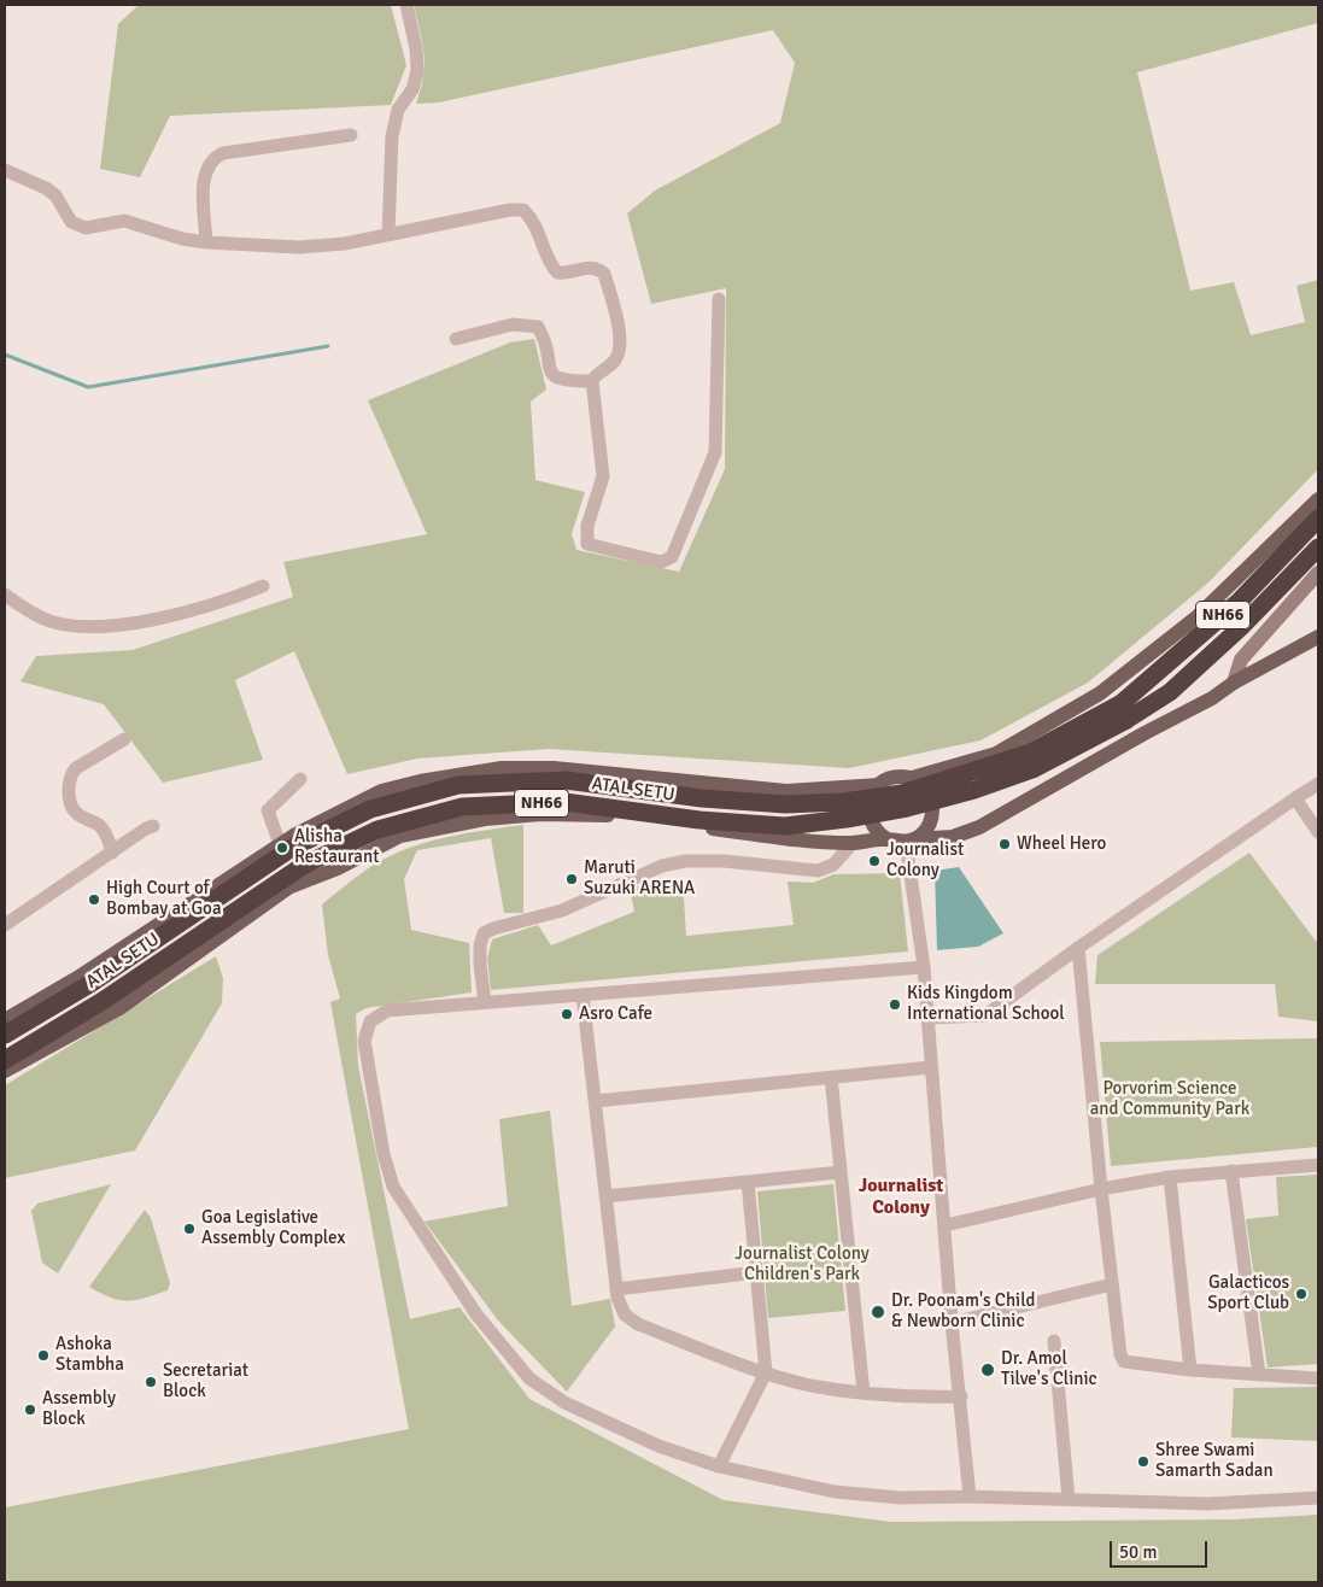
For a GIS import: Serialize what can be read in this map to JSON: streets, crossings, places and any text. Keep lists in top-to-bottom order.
{
  "streets": {
    "highway": ["NH66", "ATAL SETU"]
  },
  "crossings": [
    ["NH66", "ATAL SETU"]
  ],
  "districts": ["Journalist Colony"],
  "parks": ["Porvorim Science and Community Park", "Journalist Colony Children's Park"],
  "places": [
    "Wheel Hero",
    "Alisha Restaurant",
    "Journalist Colony",
    "Maruti Suzuki ARENA",
    "High Court of Bombay at Goa",
    "Kids Kingdom International School",
    "Asro Cafe",
    "Goa Legislative Assembly Complex",
    "Galacticos Sport Club",
    "Dr. Poonam's Child & Newborn Clinic",
    "Ashoka Stambha",
    "Dr. Amol Tilve's Clinic",
    "Secretariat Block",
    "Assembly Block",
    "Shree Swami Samarth Sadan"
  ],
  "scale_bar": "50 m"
}
